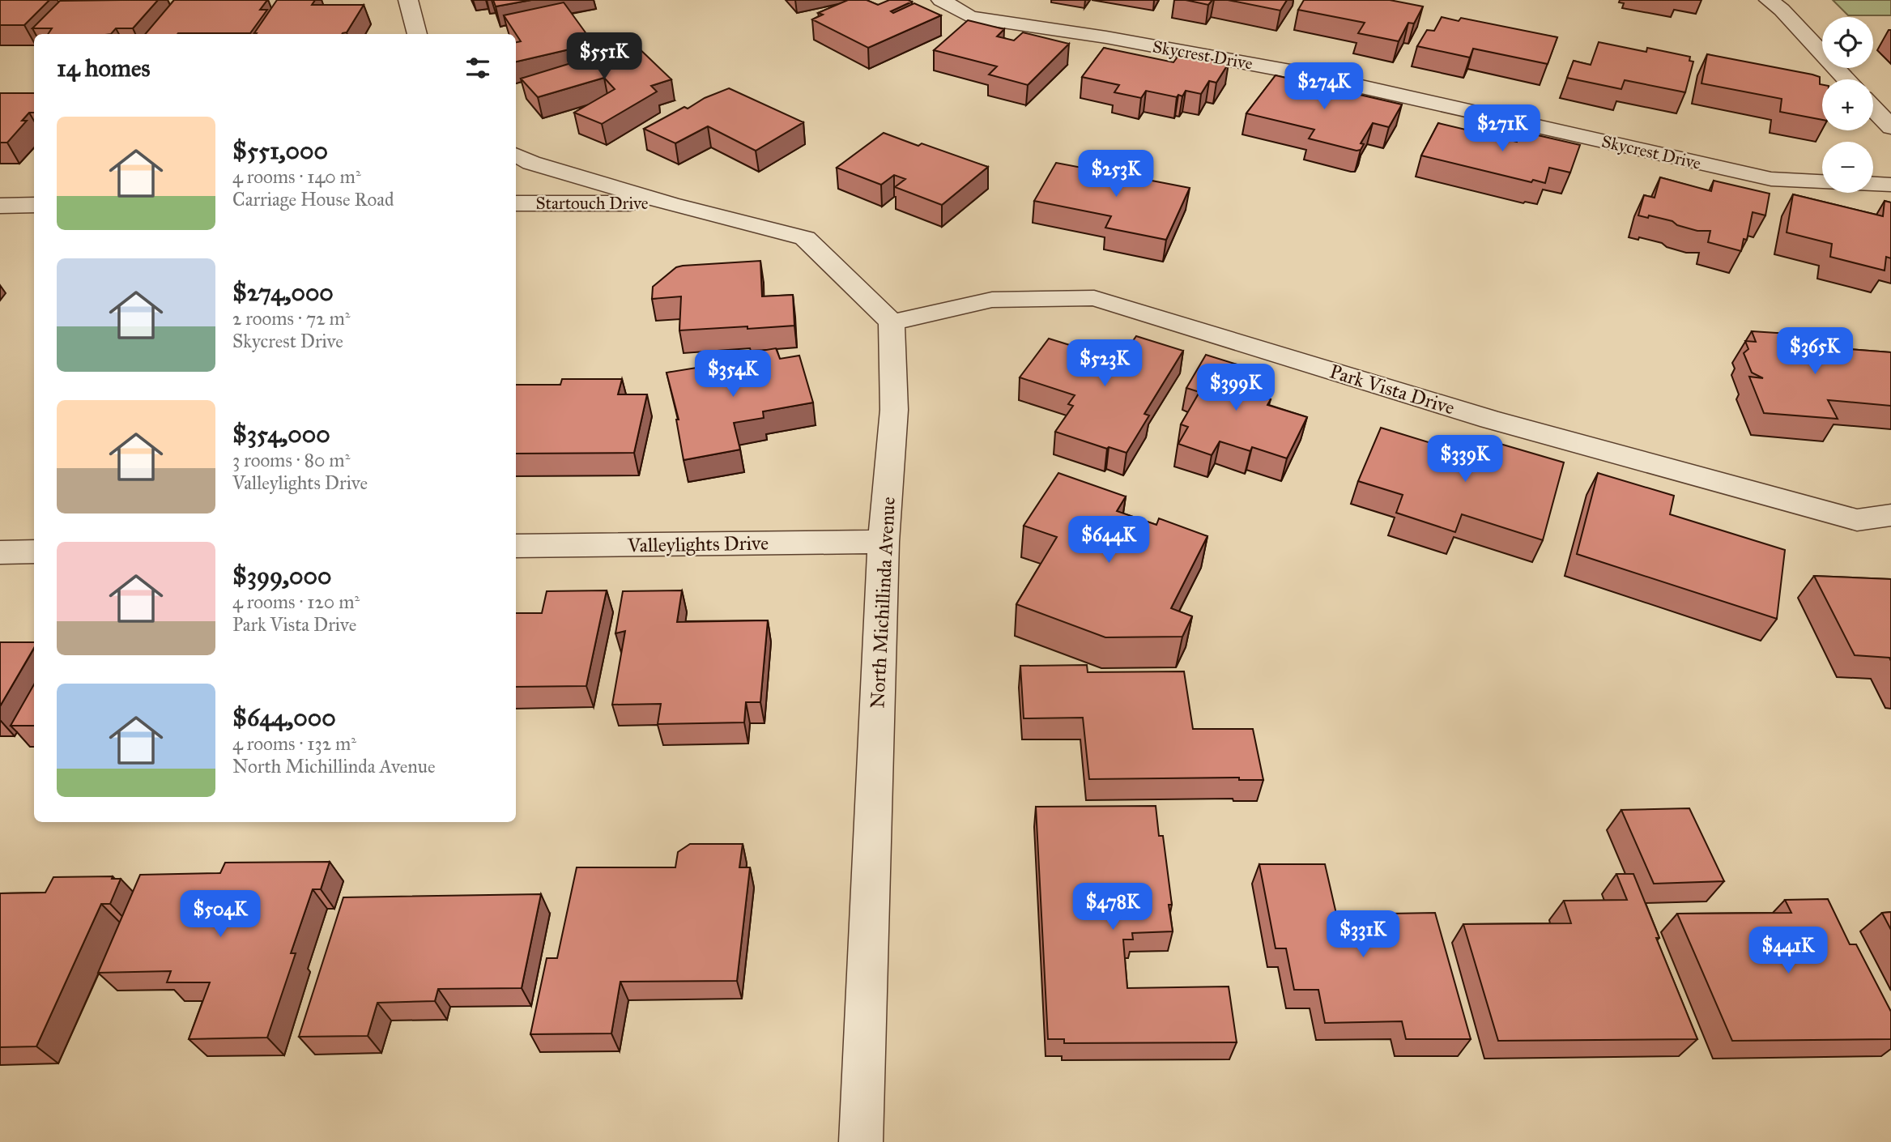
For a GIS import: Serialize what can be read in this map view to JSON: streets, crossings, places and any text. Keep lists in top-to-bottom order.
{
  "streets": {
    "street": [
      "Skycrest Drive",
      "Startouch Drive",
      "Park Vista Drive",
      "Valleylights Drive",
      "North Michillinda Avenue"
    ]
  },
  "crossings": [
    ["Park Vista Drive", "North Michillinda Avenue"],
    ["Valleylights Drive", "North Michillinda Avenue"]
  ],
  "page": {
    "map_buttons": ["+", "−"],
    "price": [
      "$551K",
      "$274K",
      "$271K",
      "$253K",
      "$365K",
      "$523K",
      "$354K",
      "$399K",
      "$339K",
      "$644K",
      "$478K",
      "$504K",
      "$331K",
      "$441K"
    ],
    "heading": "14 homes",
    "list": [
      {
        "name": "$551,000",
        "note": "4 rooms · 140 m² · Carriage House Road"
      },
      {
        "name": "$274,000",
        "note": "2 rooms · 72 m² · Skycrest Drive"
      },
      {
        "name": "$354,000",
        "note": "3 rooms · 80 m² · Valleylights Drive"
      },
      {
        "name": "$399,000",
        "note": "4 rooms · 120 m² · Park Vista Drive"
      },
      {
        "name": "$644,000",
        "note": "4 rooms · 132 m² · North Michillinda Avenue"
      }
    ]
  }
}
